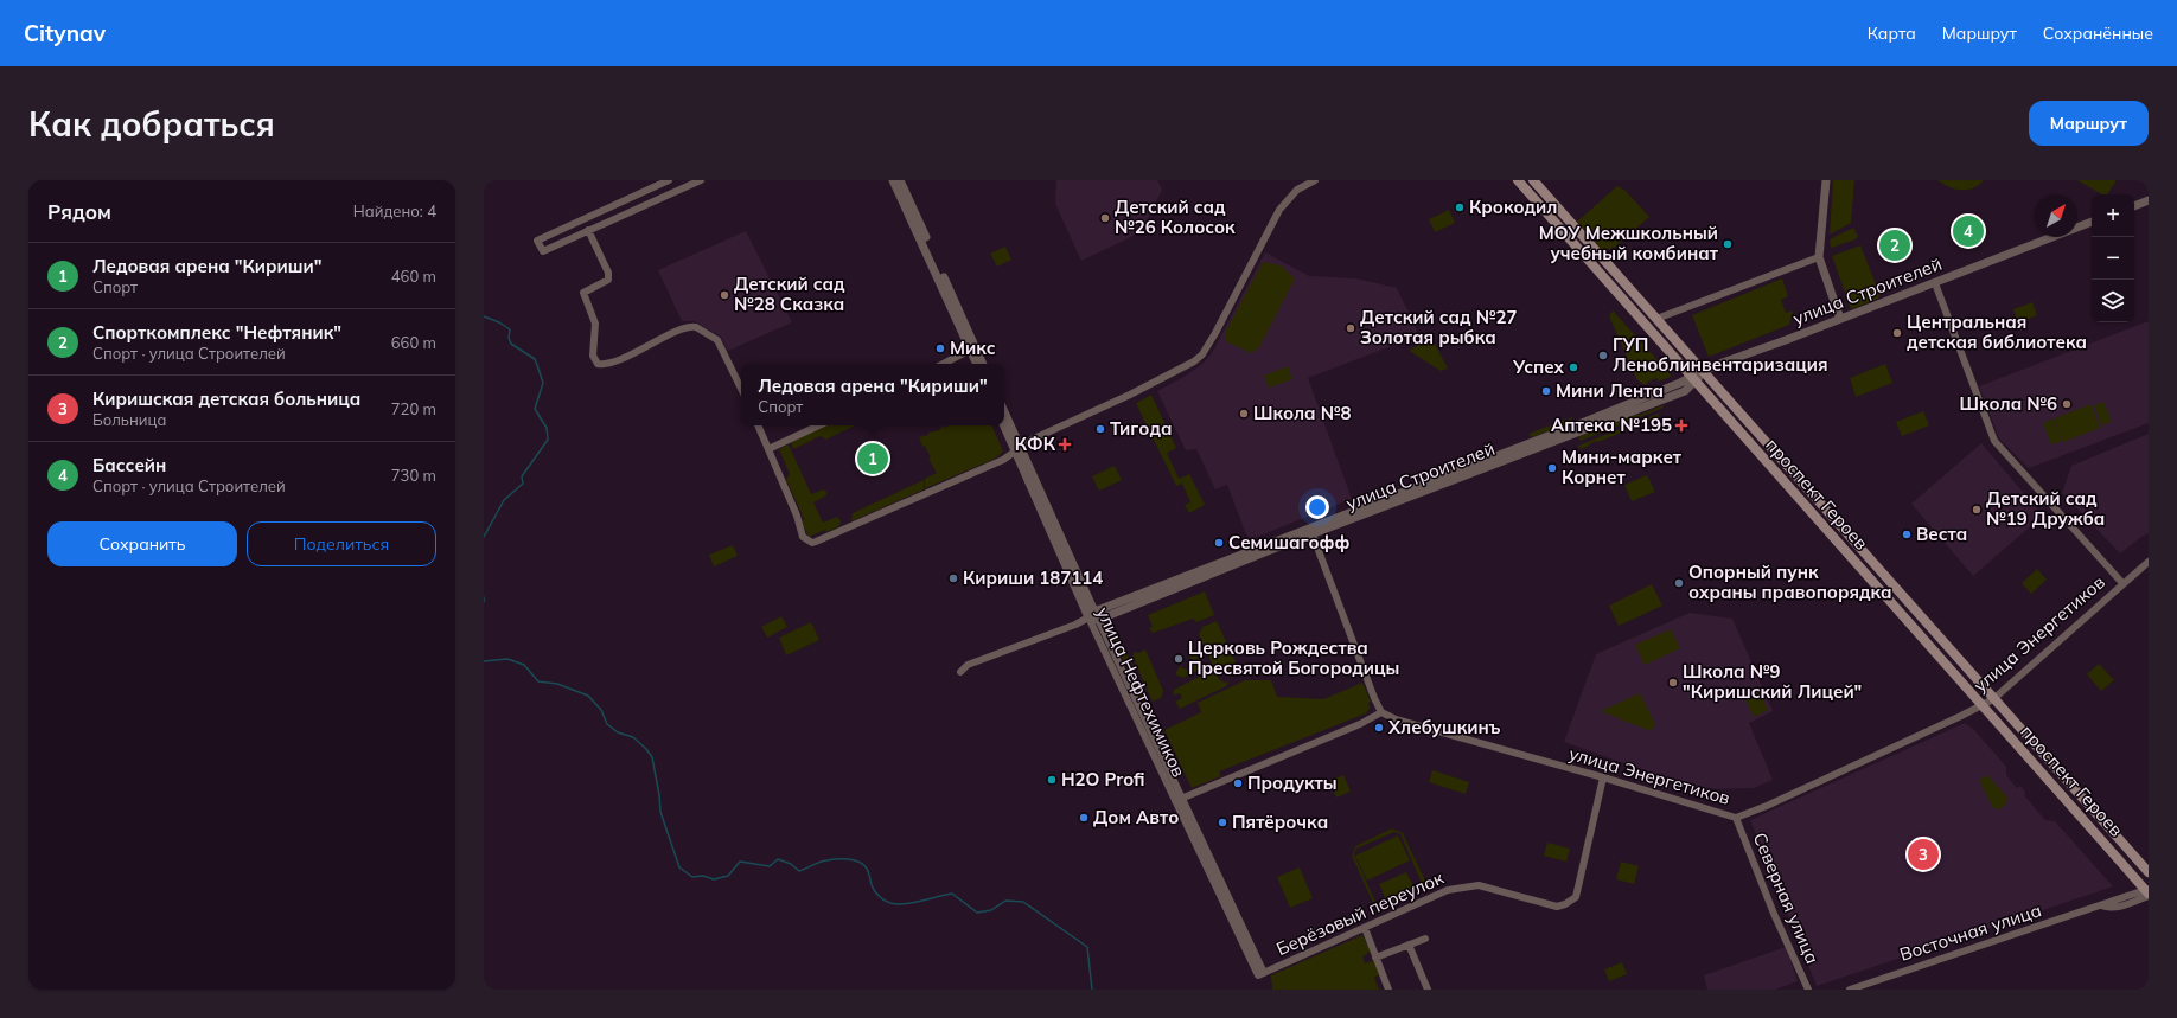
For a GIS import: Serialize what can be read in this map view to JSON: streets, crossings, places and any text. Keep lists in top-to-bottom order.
{
  "streets": {
    "main road": ["проспект Героев"],
    "street": [
      "улица Строителей",
      "улица Энергетиков",
      "улица Нефтехимиков",
      "Северная улица",
      "Берёзовый переулок",
      "Восточная улица"
    ]
  },
  "crossings": [
    ["улица Строителей", "проспект Героев"],
    ["улица Строителей", "улица Нефтехимиков"],
    ["проспект Героев", "улица Энергетиков"],
    ["проспект Героев", "Восточная улица"],
    ["улица Энергетиков", "Северная улица"],
    ["улица Энергетиков", "Берёзовый переулок"],
    ["улица Нефтехимиков", "Берёзовый переулок"]
  ],
  "places": {
    "other": [
      "Крокодил",
      "Детский сад №26 Колосок",
      "МОУ Межшкольный учебный комбинат",
      "Детский сад №28 Сказка",
      "Детский сад №27 Золотая рыбка",
      "Центральная детская библиотека",
      "Микс",
      "ГУП Леноблинвентаризация",
      "Успех",
      "Мини Лента",
      "Школа №6",
      "Школа №8",
      "Тигода",
      "Мини-маркет Корнет",
      "Детский сад №19 Дружба",
      "Веста",
      "Семишагофф",
      "Кириши 187114",
      "Опорный пунк охраны правопорядка",
      "Церковь Рождества Пресвятой Богородицы",
      "Школа №9 \"Киришский Лицей\"",
      "Хлебушкинъ",
      "H2O Profi",
      "Продукты",
      "Дом Авто",
      "Пятёрочка"
    ],
    "health": ["Аптека №195", "КФК"]
  },
  "north": "top right",
  "page": {
    "header": "Citynav",
    "nav": ["Карта", "Маршрут", "Сохранённые"],
    "buttons": [
      "Маршрут",
      ["Сохранить", "Поделиться"]
    ],
    "title": "Как добраться",
    "heading": ["Рядом", "Найдено: 4"],
    "map_buttons": ["+", "−"],
    "pins": [
      "4",
      "2",
      "1",
      "3"
    ],
    "list": [
      {
        "mark": "1",
        "name": "Ледовая арена \"Кириши\"",
        "note": "Спорт",
        "value": "460 m"
      },
      {
        "mark": "2",
        "name": "Спорткомплекс \"Нефтяник\"",
        "note": "Спорт · улица Строителей",
        "value": "660 m"
      },
      {
        "mark": "3",
        "name": "Киришская детская больница",
        "note": "Больница",
        "value": "720 m"
      },
      {
        "mark": "4",
        "name": "Бассейн",
        "note": "Спорт · улица Строителей",
        "value": "730 m"
      }
    ],
    "popup": ["Ледовая арена \"Кириши\"", "Спорт"]
  }
}
